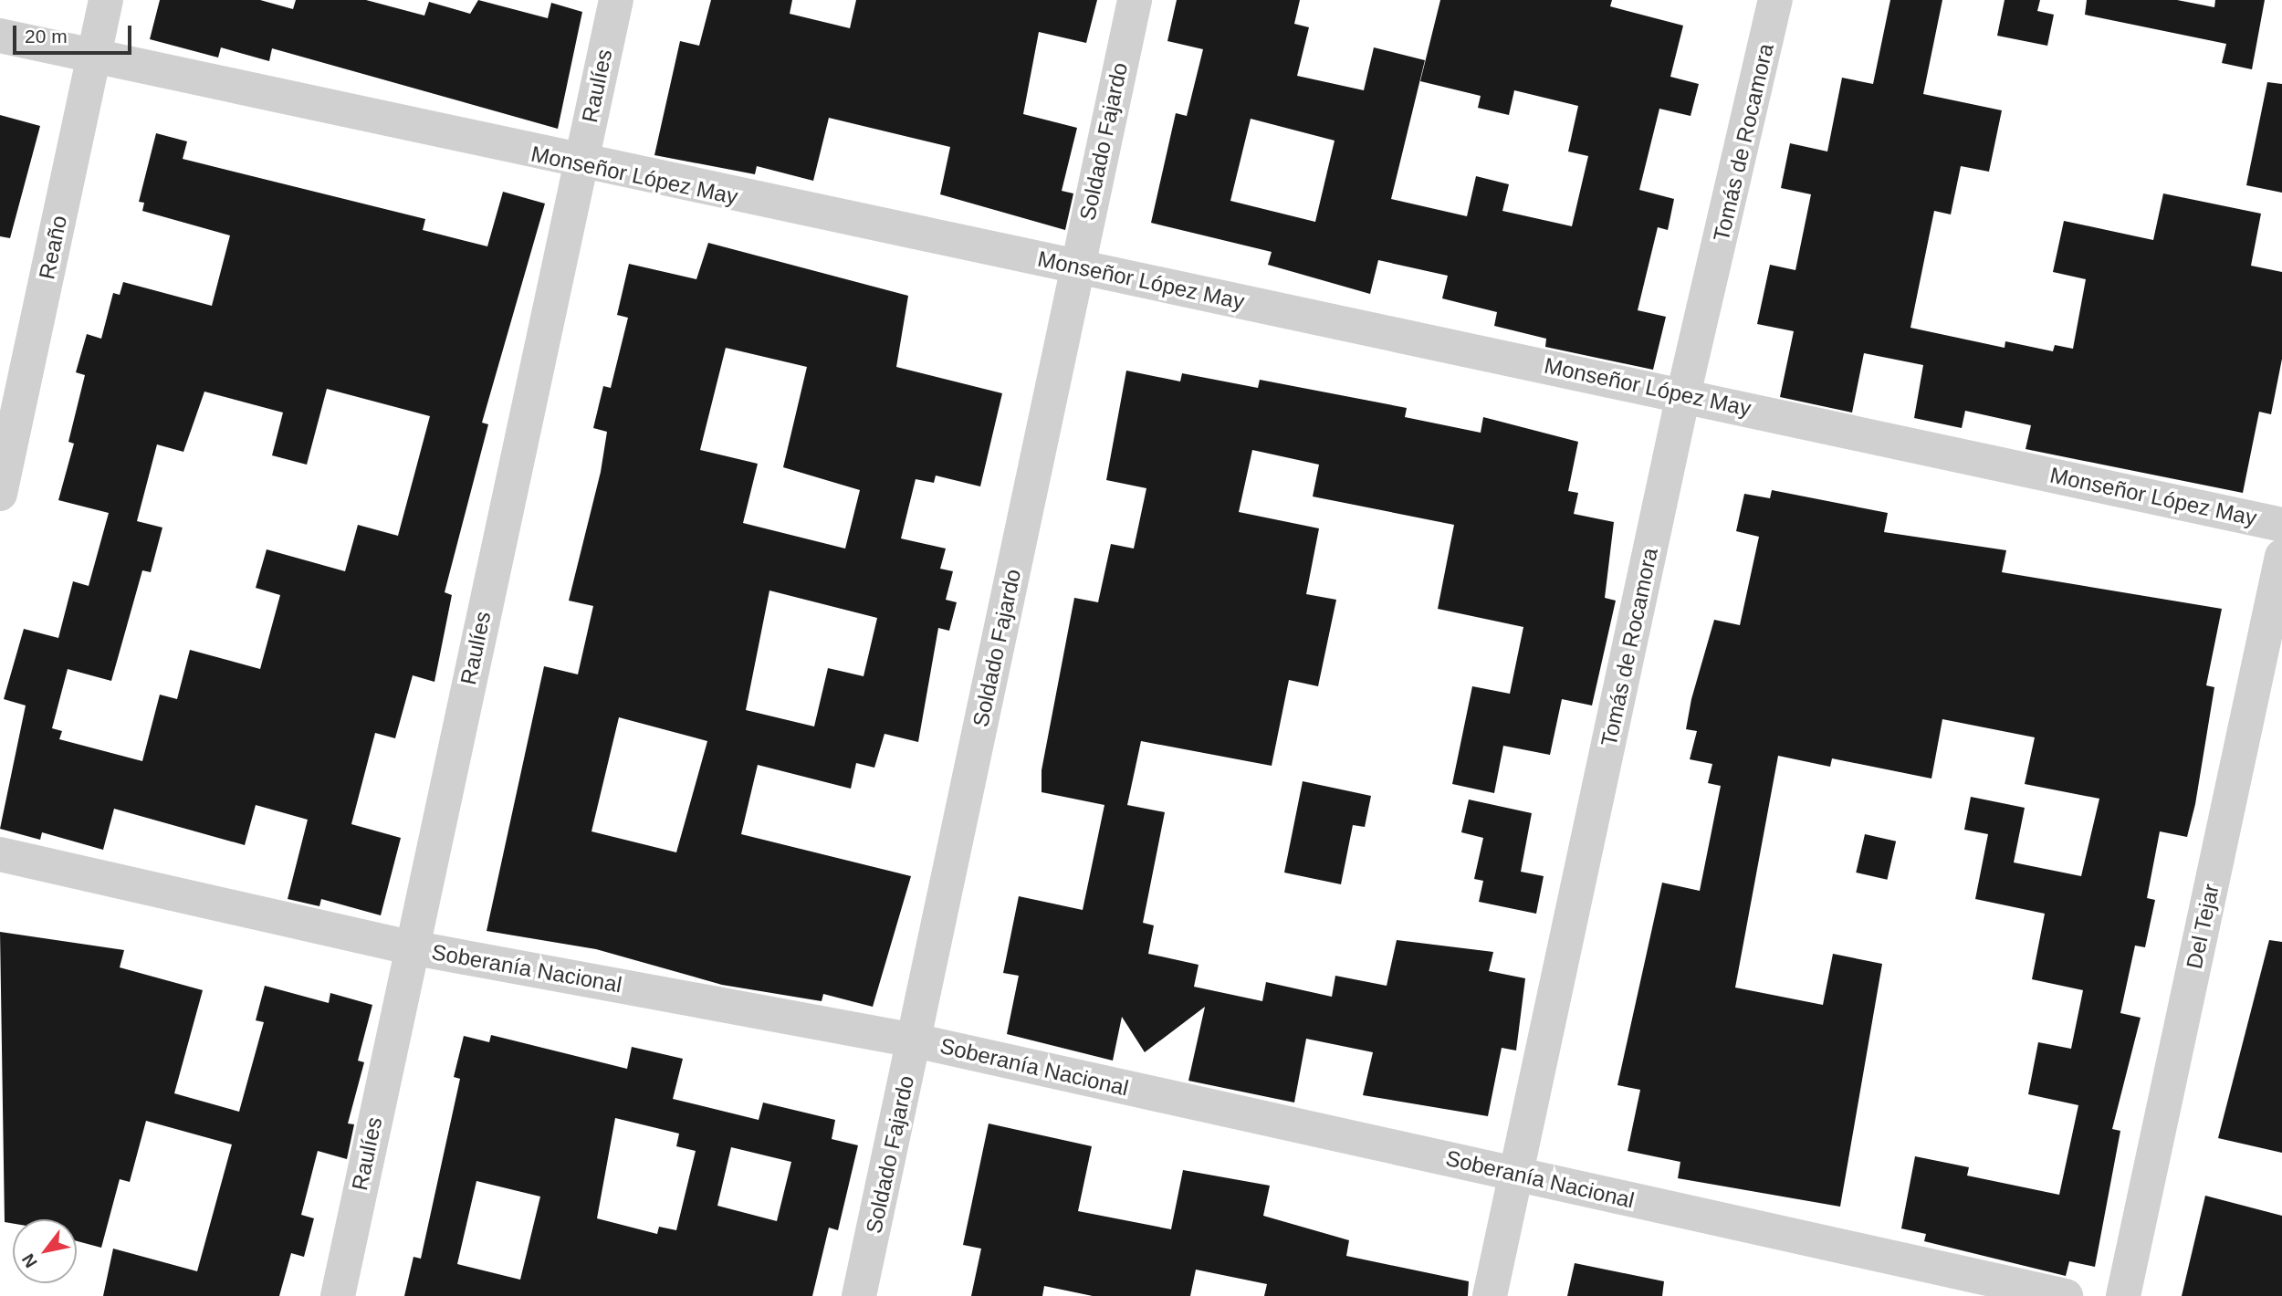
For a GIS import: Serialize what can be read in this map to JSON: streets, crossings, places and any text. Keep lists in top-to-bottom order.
{
  "streets": {
    "street": [
      "Raulíes",
      "Soldado Fajardo",
      "Tomás de Rocamora",
      "Monseñor López May",
      "Reaño",
      "Del Tejar",
      "Soberanía Nacional"
    ]
  },
  "crossings": [
    ["Raulíes", "Monseñor López May"],
    ["Raulíes", "Soberanía Nacional"],
    ["Soldado Fajardo", "Monseñor López May"],
    ["Soldado Fajardo", "Soberanía Nacional"],
    ["Tomás de Rocamora", "Monseñor López May"],
    ["Tomás de Rocamora", "Soberanía Nacional"],
    ["Monseñor López May", "Reaño"]
  ],
  "scale_bar": "20 m",
  "north": "bottom left"
}
